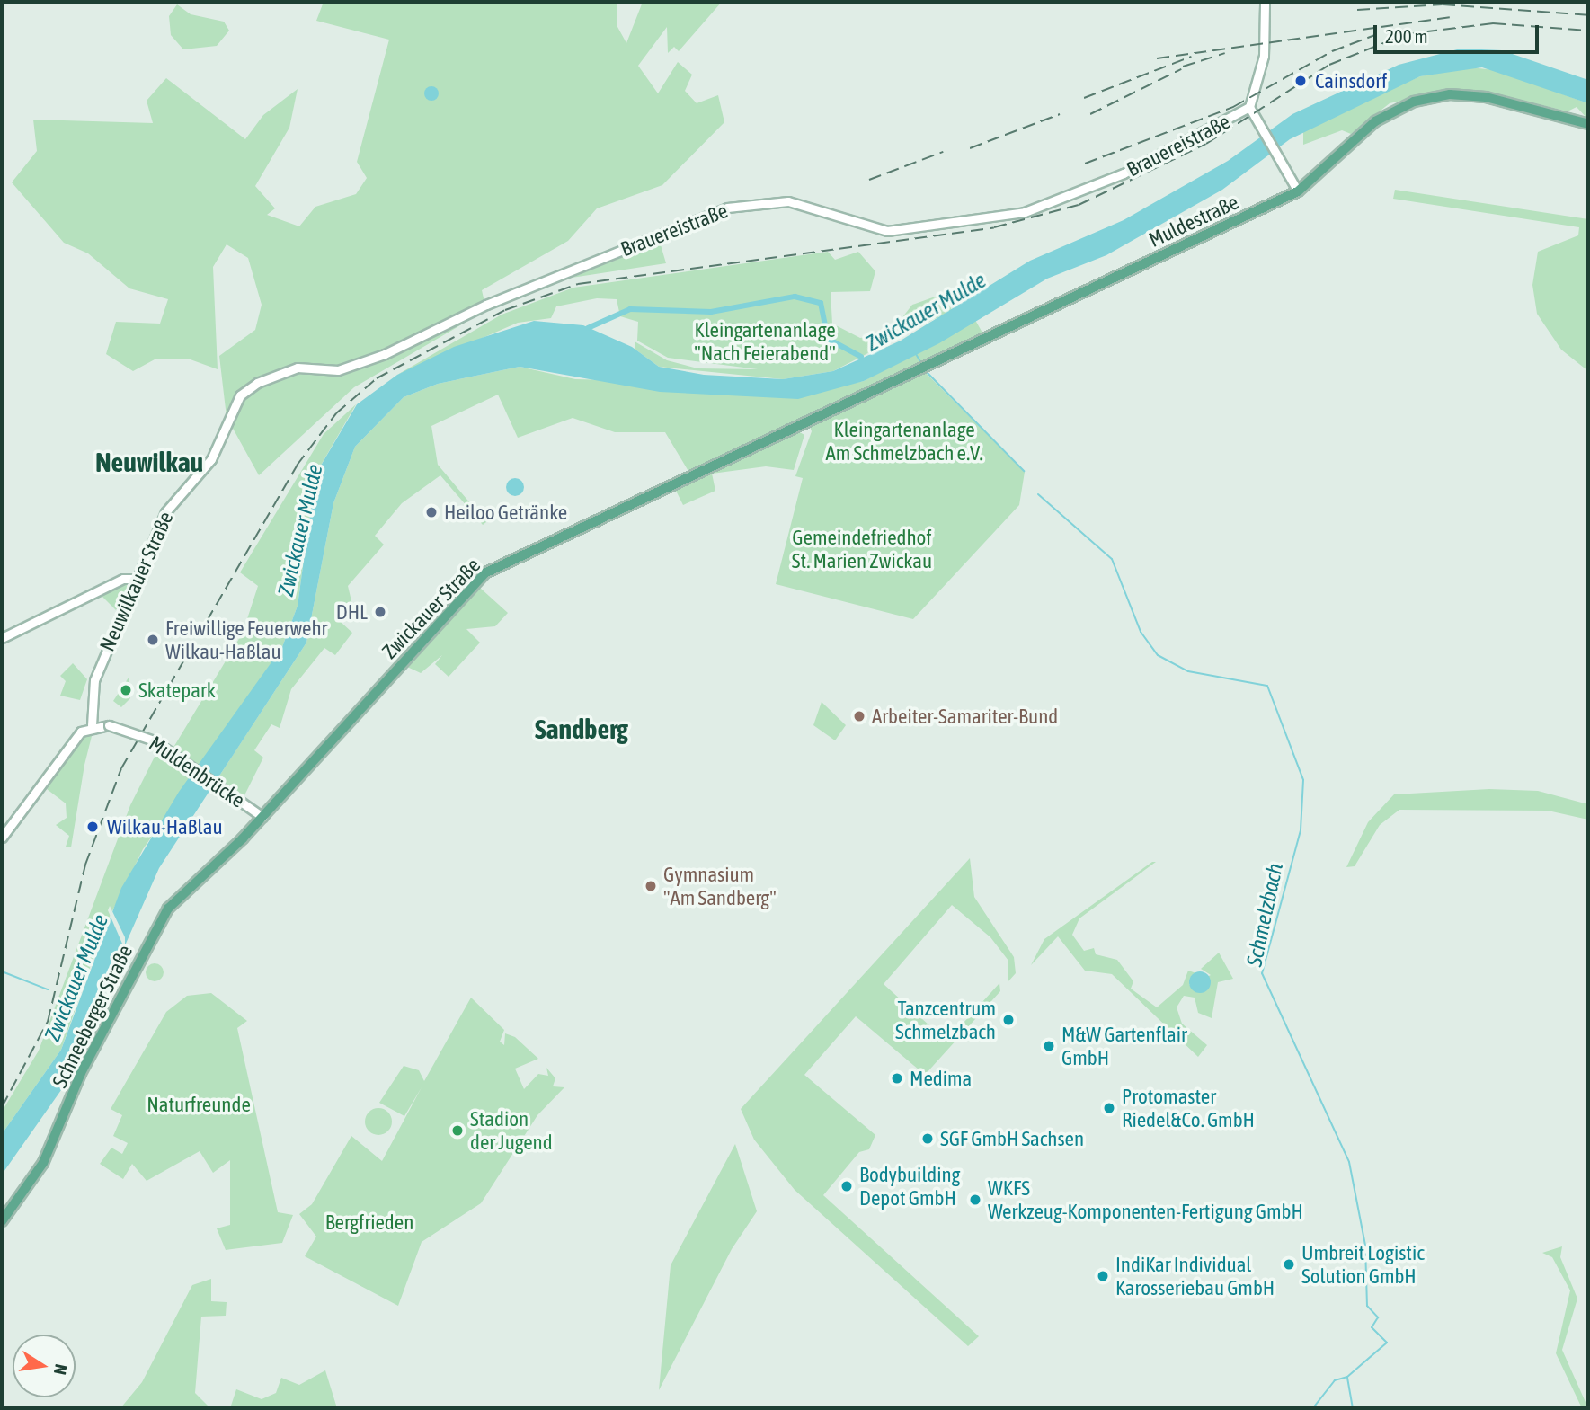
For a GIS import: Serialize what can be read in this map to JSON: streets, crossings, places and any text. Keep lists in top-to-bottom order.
{
  "streets": {
    "main road": ["Muldestraße", "Zwickauer Straße", "Schneeberger Straße"],
    "street": ["Brauereistraße", "Neuwilkauer Straße", "Muldenbrücke"]
  },
  "crossings": [
    ["Brauereistraße", "Neuwilkauer Straße"],
    ["Muldestraße", "Zwickauer Straße"],
    ["Neuwilkauer Straße", "Muldenbrücke"],
    ["Zwickauer Straße", "Muldenbrücke"],
    ["Zwickauer Straße", "Schneeberger Straße"],
    ["Muldenbrücke", "Schneeberger Straße"]
  ],
  "districts": ["Neuwilkau", "Sandberg"],
  "water": ["Zwickauer Mulde", "Schmelzbach"],
  "parks": [
    "Kleingartenanlage \"Nach Feierabend\"",
    "Kleingartenanlage Am Schmelzbach e.V.",
    "Gemeindefriedhof St. Marien Zwickau",
    "Naturfreunde",
    "Bergfrieden"
  ],
  "places": [
    "Cainsdorf",
    "Heiloo Getränke",
    "DHL",
    "Freiwillige Feuerwehr Wilkau-Haßlau",
    "Skatepark",
    "Arbeiter-Samariter-Bund",
    "Wilkau-Haßlau",
    "Gymnasium \"Am Sandberg\"",
    "Tanzcentrum Schmelzbach",
    "M&W Gartenflair GmbH",
    "Medima",
    "Protomaster Riedel&Co. GmbH",
    "Stadion der Jugend",
    "SGF GmbH Sachsen",
    "Bodybuilding Depot GmbH",
    "WKFS Werkzeug-Komponenten-Fertigung GmbH",
    "Umbreit Logistic Solution GmbH",
    "IndiKar Individual Karosseriebau GmbH"
  ],
  "scale_bar": "200 m",
  "north": "right"
}
